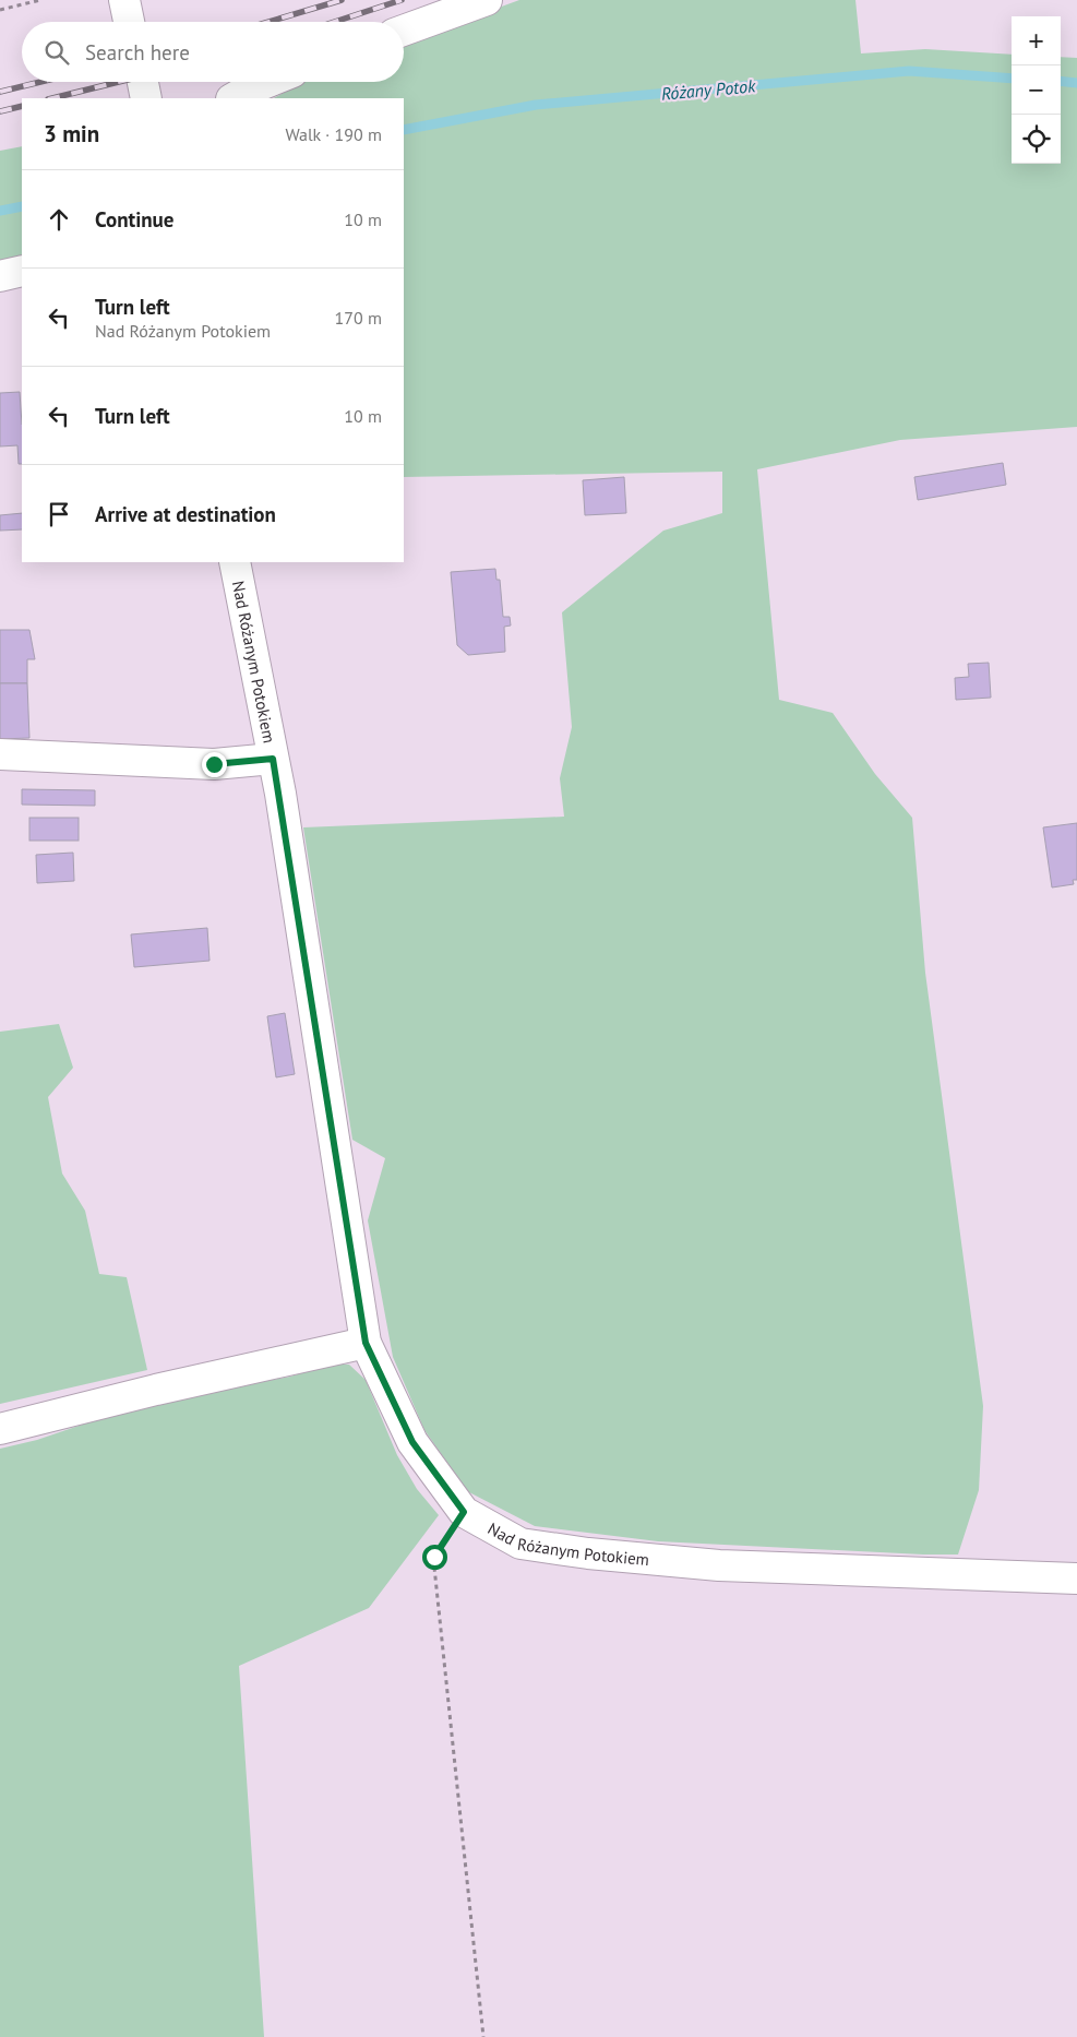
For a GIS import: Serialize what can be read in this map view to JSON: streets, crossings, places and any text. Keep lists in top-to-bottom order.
{
  "streets": {
    "street": ["Nad Różanym Potokiem"]
  },
  "water": ["Różany Potok"],
  "page": {
    "map_buttons": ["+", "−"],
    "search": "Search here",
    "heading": ["3 min", "Walk · 190 m"],
    "list": [
      ["Continue", "10 m"],
      ["Turn left", "Nad Różanym Potokiem", "170 m"],
      ["Turn left", "10 m"],
      "Arrive at destination"
    ]
  }
}
